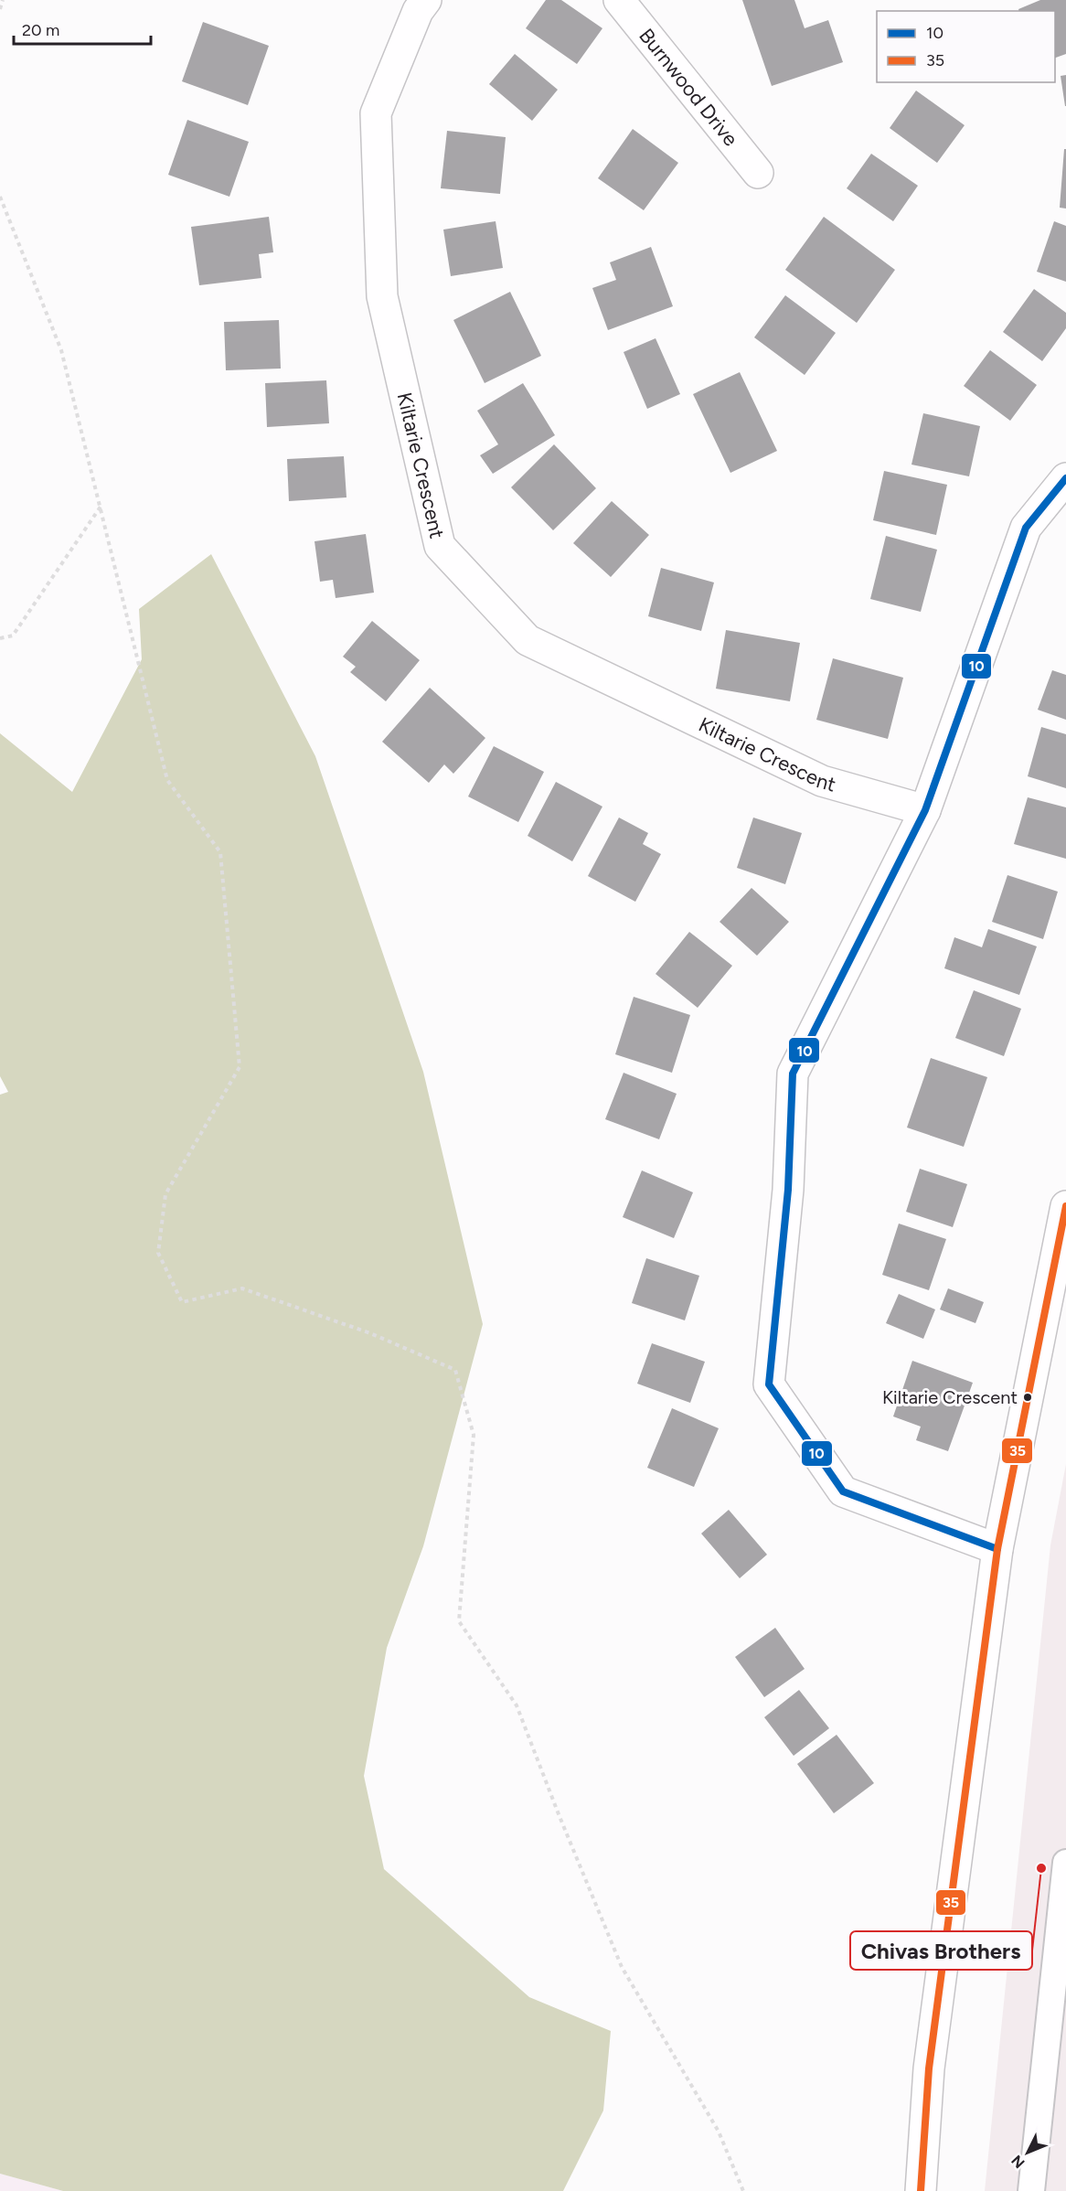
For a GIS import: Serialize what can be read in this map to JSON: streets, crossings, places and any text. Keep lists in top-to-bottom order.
{
  "streets": {
    "street": ["Burnwood Drive", "Kiltarie Crescent"]
  },
  "places": ["Kiltarie Crescent", "Chivas Brothers"],
  "lines": ["transit line 10", "transit line 35"],
  "legend": ["10", "35"],
  "scale_bar": "20 m",
  "north": "bottom left"
}
